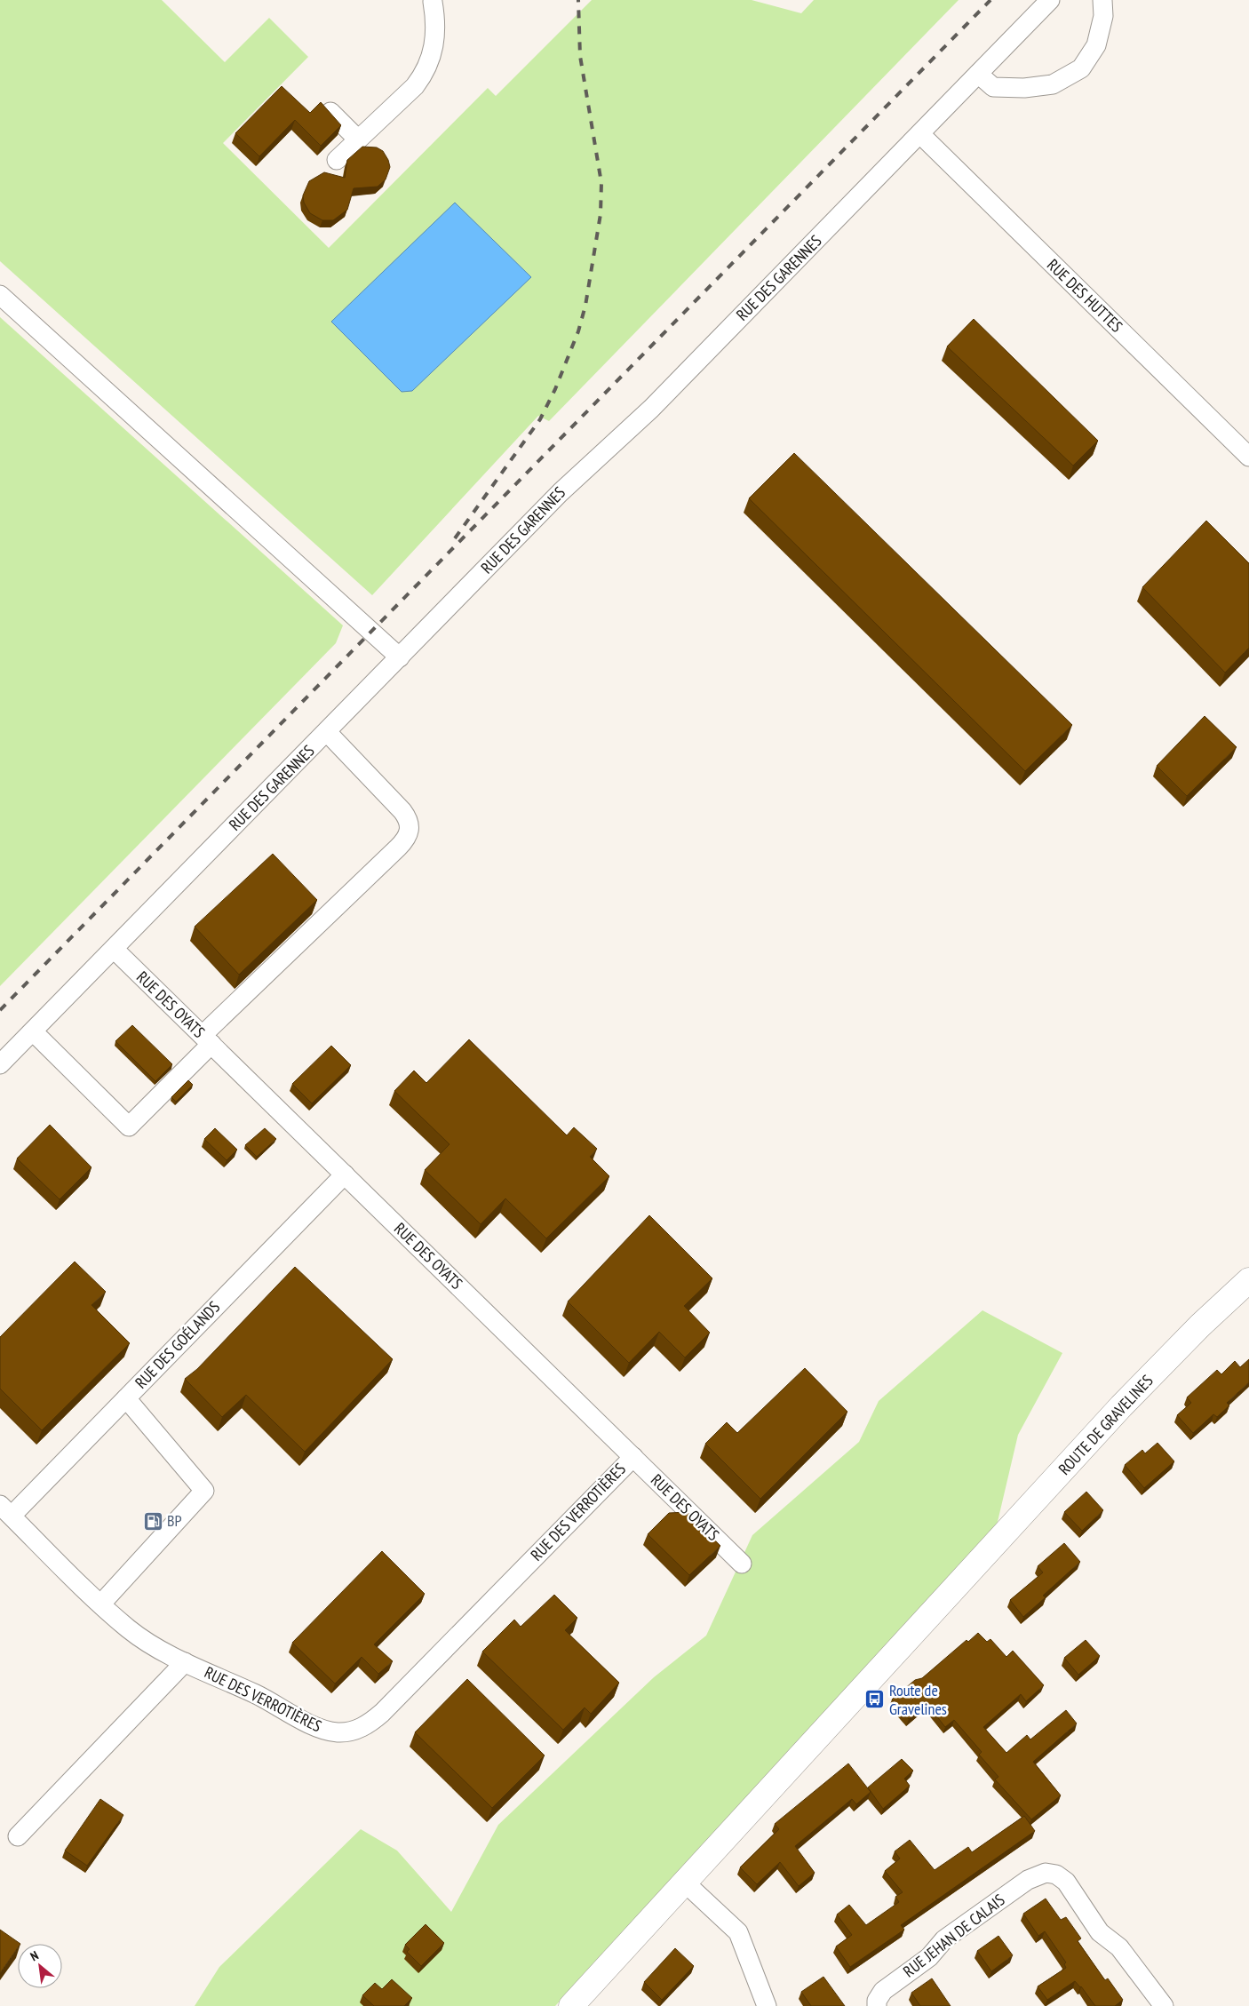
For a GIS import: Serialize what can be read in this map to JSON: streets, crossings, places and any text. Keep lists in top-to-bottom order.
{
  "streets": {
    "main road": ["ROUTE DE GRAVELINES"],
    "street": [
      "RUE DES GARENNES",
      "RUE DES HUTTES",
      "RUE DES OYATS",
      "RUE DES GOÉLANDS",
      "RUE DES VERROTIÈRES",
      "RUE JEHAN DE CALAIS"
    ]
  },
  "crossings": [
    ["RUE DES GARENNES", "RUE DES HUTTES"],
    ["RUE DES GARENNES", "RUE DES OYATS"],
    ["RUE DES OYATS", "RUE DES GOÉLANDS"],
    ["RUE DES OYATS", "RUE DES VERROTIÈRES"],
    ["RUE DES GOÉLANDS", "RUE DES VERROTIÈRES"]
  ],
  "places": {
    "fuel station": ["BP"],
    "bus stop": ["Route de Gravelines"]
  },
  "north": "top left"
}
